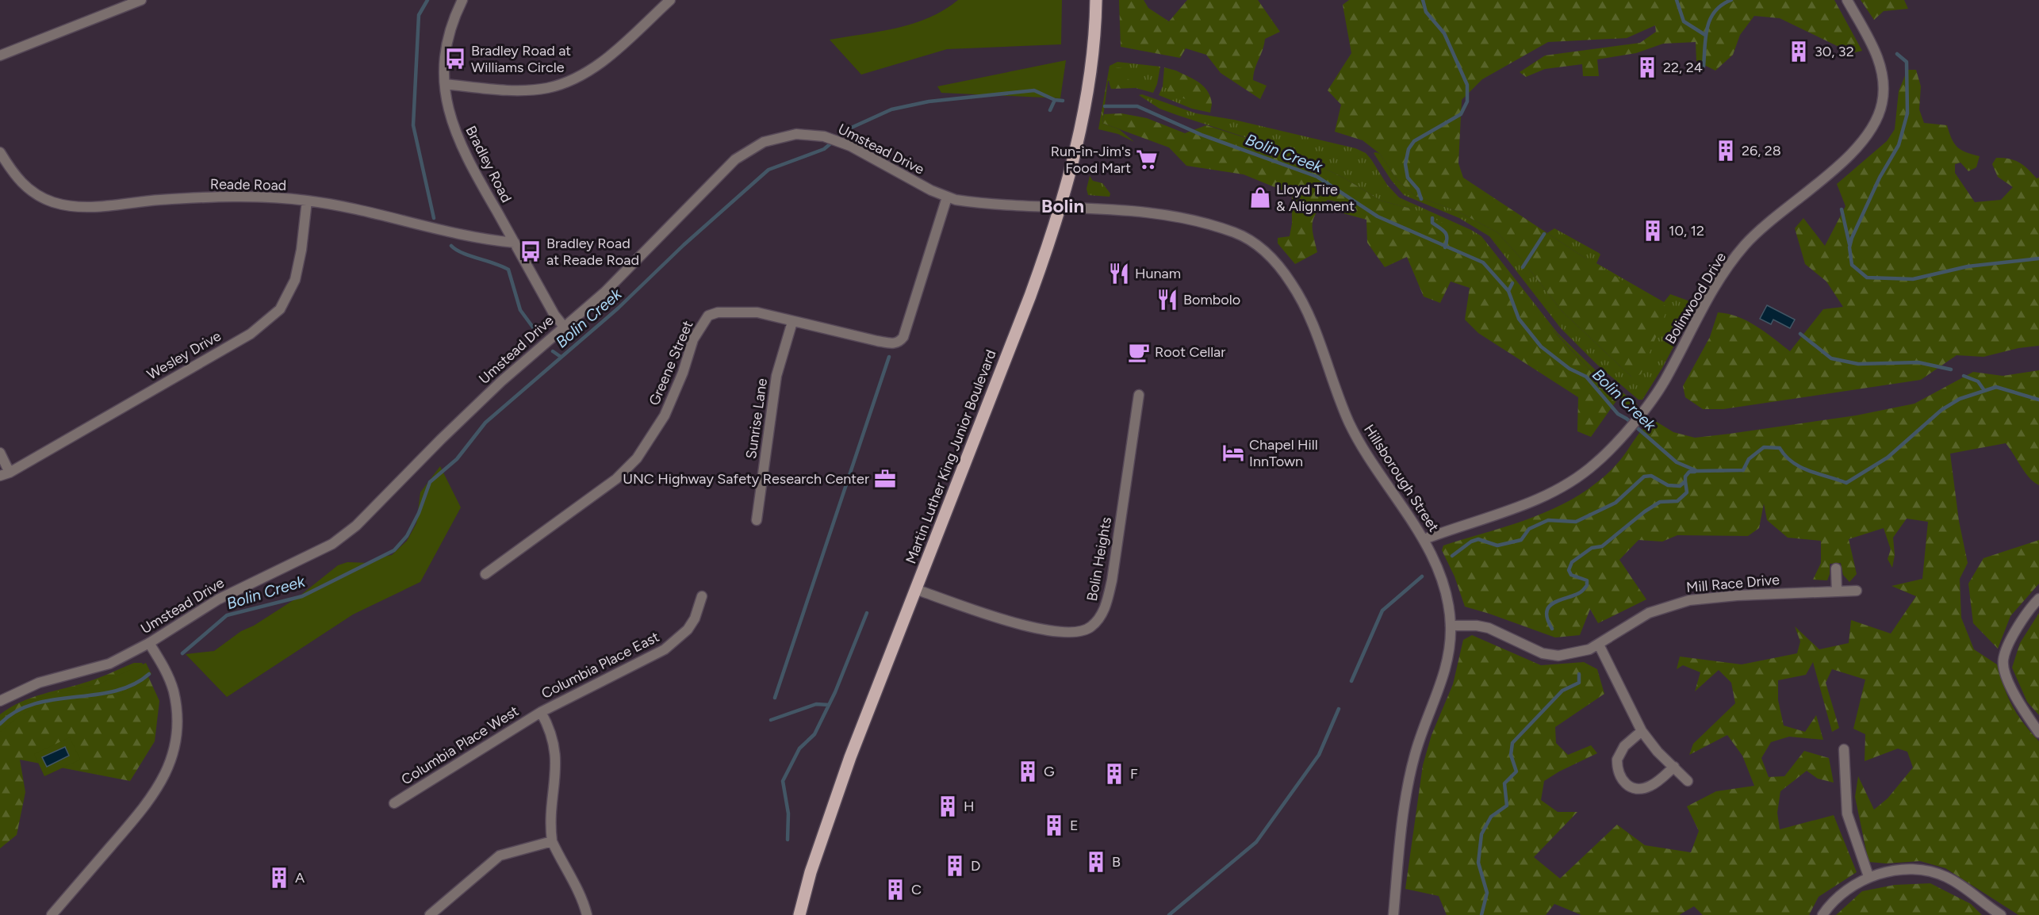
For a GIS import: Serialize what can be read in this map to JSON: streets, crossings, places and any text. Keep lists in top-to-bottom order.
{
  "streets": {
    "main road": ["Martin Luther King Junior Boulevard"],
    "street": [
      "Umstead Drive",
      "Bradley Road",
      "Reade Road",
      "Bolinwood Drive",
      "Wesley Drive",
      "Greene Street",
      "Sunrise Lane",
      "Hillsborough Street",
      "Bolin Heights",
      "Mill Race Drive",
      "Columbia Place East",
      "Columbia Place West"
    ]
  },
  "crossings": [
    ["Umstead Drive", "Bradley Road"],
    ["Umstead Drive", "Greene Street"],
    ["Umstead Drive", "Martin Luther King Junior Boulevard"],
    ["Umstead Drive", "Hillsborough Street"],
    ["Bradley Road", "Reade Road"],
    ["Reade Road", "Wesley Drive"],
    ["Bolinwood Drive", "Hillsborough Street"],
    ["Greene Street", "Sunrise Lane"],
    ["Martin Luther King Junior Boulevard", "Hillsborough Street"],
    ["Martin Luther King Junior Boulevard", "Bolin Heights"],
    ["Hillsborough Street", "Mill Race Drive"],
    ["Columbia Place East", "Columbia Place West"]
  ],
  "districts": ["Bolin"],
  "water": ["Bolin Creek"],
  "places": {
    "building": [
      "30, 32",
      "22, 24",
      "26, 28",
      "10, 12",
      "G",
      "F",
      "H",
      "E",
      "B",
      "D",
      "A",
      "C"
    ],
    "bus stop": ["Bradley Road at Williams Circle", "Bradley Road at Reade Road"],
    "supermarket": ["Run-in-Jim's Food Mart"],
    "shop": ["Lloyd Tire & Alignment"],
    "restaurant": ["Hunam", "Bombolo"],
    "cafe": ["Root Cellar"],
    "hotel": ["Chapel Hill InnTown"],
    "office": ["UNC Highway Safety Research Center"]
  }
}
